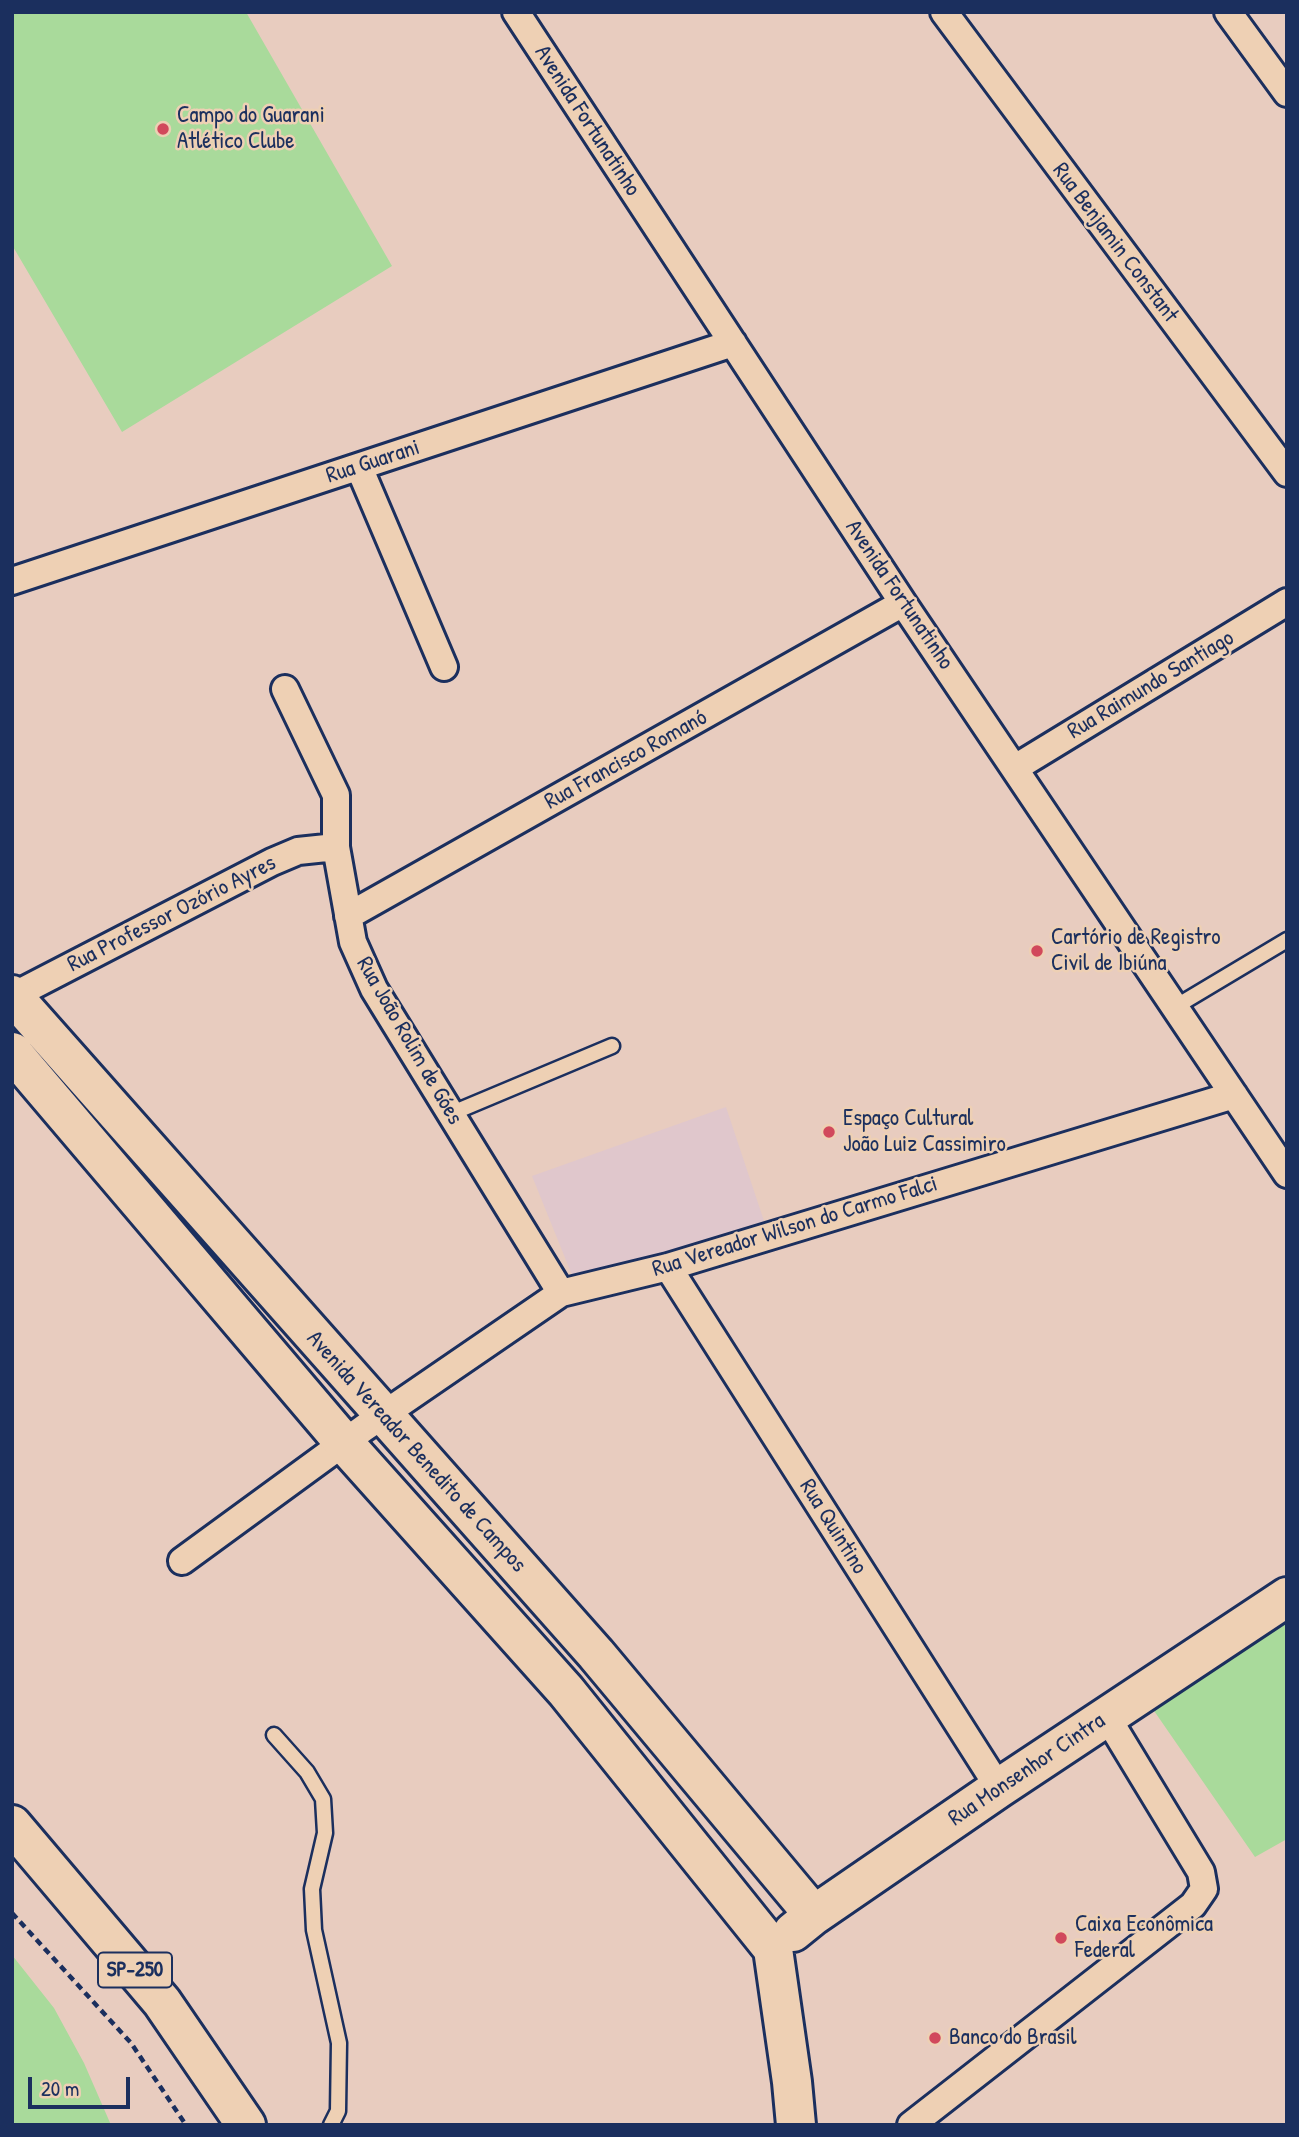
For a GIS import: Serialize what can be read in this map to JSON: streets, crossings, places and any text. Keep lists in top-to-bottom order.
{
  "streets": {
    "main road": ["Avenida Vereador Benedito de Campos", "Rua Monsenhor Cintra", "SP-250"],
    "street": [
      "Avenida Fortunatinho",
      "Rua Benjamin Constant",
      "Rua Guarani",
      "Rua Raimundo Santiago",
      "Rua Francisco Romanó",
      "Rua Professor Ozório Ayres",
      "Rua João Rolim de Góes",
      "Rua Vereador Wilson do Carmo Falci",
      "Rua Quintino"
    ]
  },
  "crossings": [
    ["Avenida Fortunatinho", "Rua Guarani"],
    ["Avenida Fortunatinho", "Rua Raimundo Santiago"],
    ["Avenida Fortunatinho", "Rua Francisco Romanó"],
    ["Avenida Fortunatinho", "Rua Vereador Wilson do Carmo Falci"],
    ["Rua Francisco Romanó", "Rua João Rolim de Góes"],
    ["Rua Professor Ozório Ayres", "Rua João Rolim de Góes"],
    ["Rua Professor Ozório Ayres", "Avenida Vereador Benedito de Campos"],
    ["Rua João Rolim de Góes", "Rua Vereador Wilson do Carmo Falci"],
    ["Rua Vereador Wilson do Carmo Falci", "Avenida Vereador Benedito de Campos"],
    ["Rua Vereador Wilson do Carmo Falci", "Rua Quintino"],
    ["Avenida Vereador Benedito de Campos", "Rua Monsenhor Cintra"],
    ["Rua Quintino", "Rua Monsenhor Cintra"]
  ],
  "places": [
    "Campo do Guarani Atlético Clube",
    "Cartório de Registro Civil de Ibiúna",
    "Espaço Cultural João Luiz Cassimiro",
    "Caixa Econômica Federal",
    "Banco do Brasil"
  ],
  "scale_bar": "20 m"
}
